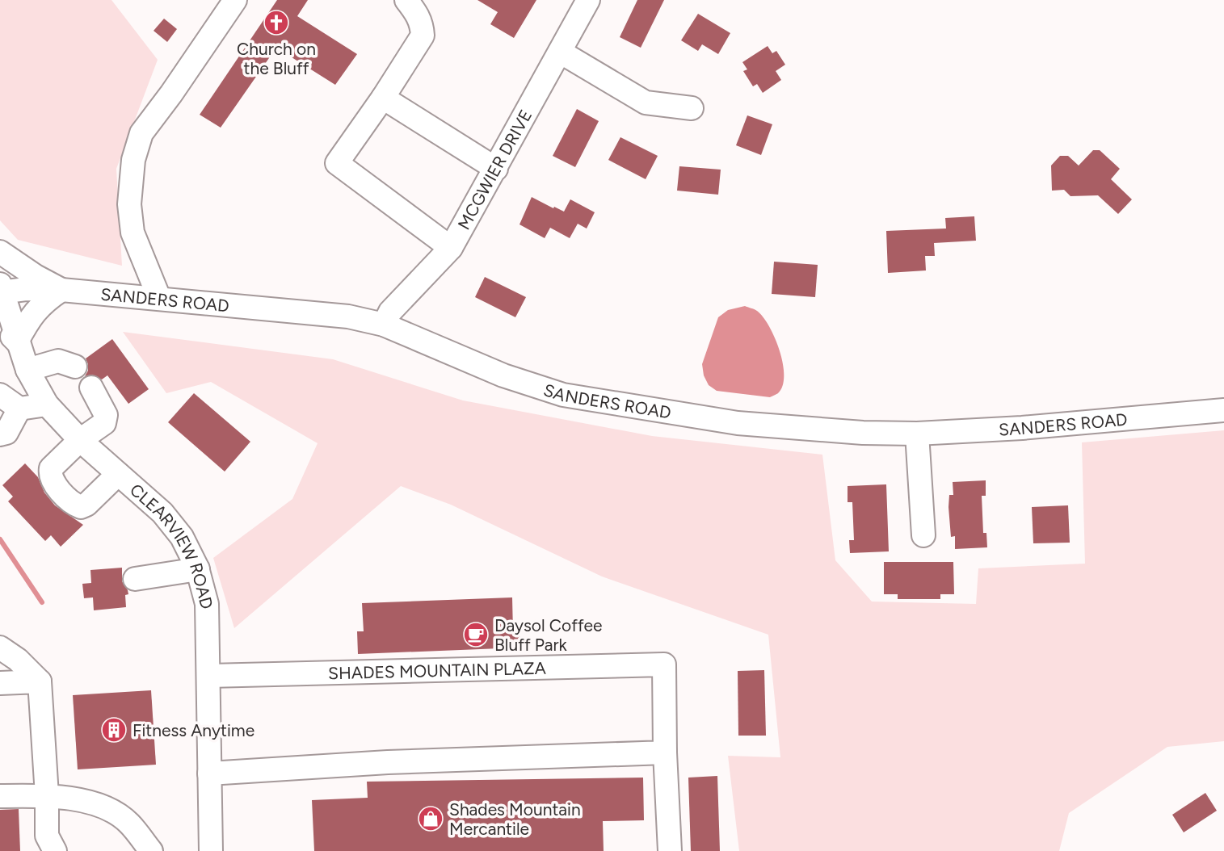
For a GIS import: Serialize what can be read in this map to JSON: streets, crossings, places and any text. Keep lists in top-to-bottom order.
{
  "streets": {
    "street": [
      "MCGWIER DRIVE",
      "SANDERS ROAD",
      "CLEARVIEW ROAD",
      "SHADES MOUNTAIN PLAZA"
    ]
  },
  "crossings": [
    ["MCGWIER DRIVE", "SANDERS ROAD"],
    ["SANDERS ROAD", "CLEARVIEW ROAD"],
    ["CLEARVIEW ROAD", "SHADES MOUNTAIN PLAZA"]
  ],
  "places": {
    "church": ["Church on the Bluff"],
    "cafe": ["Daysol Coffee Bluff Park"],
    "building": ["Fitness Anytime"],
    "shop": ["Shades Mountain Mercantile"]
  }
}
